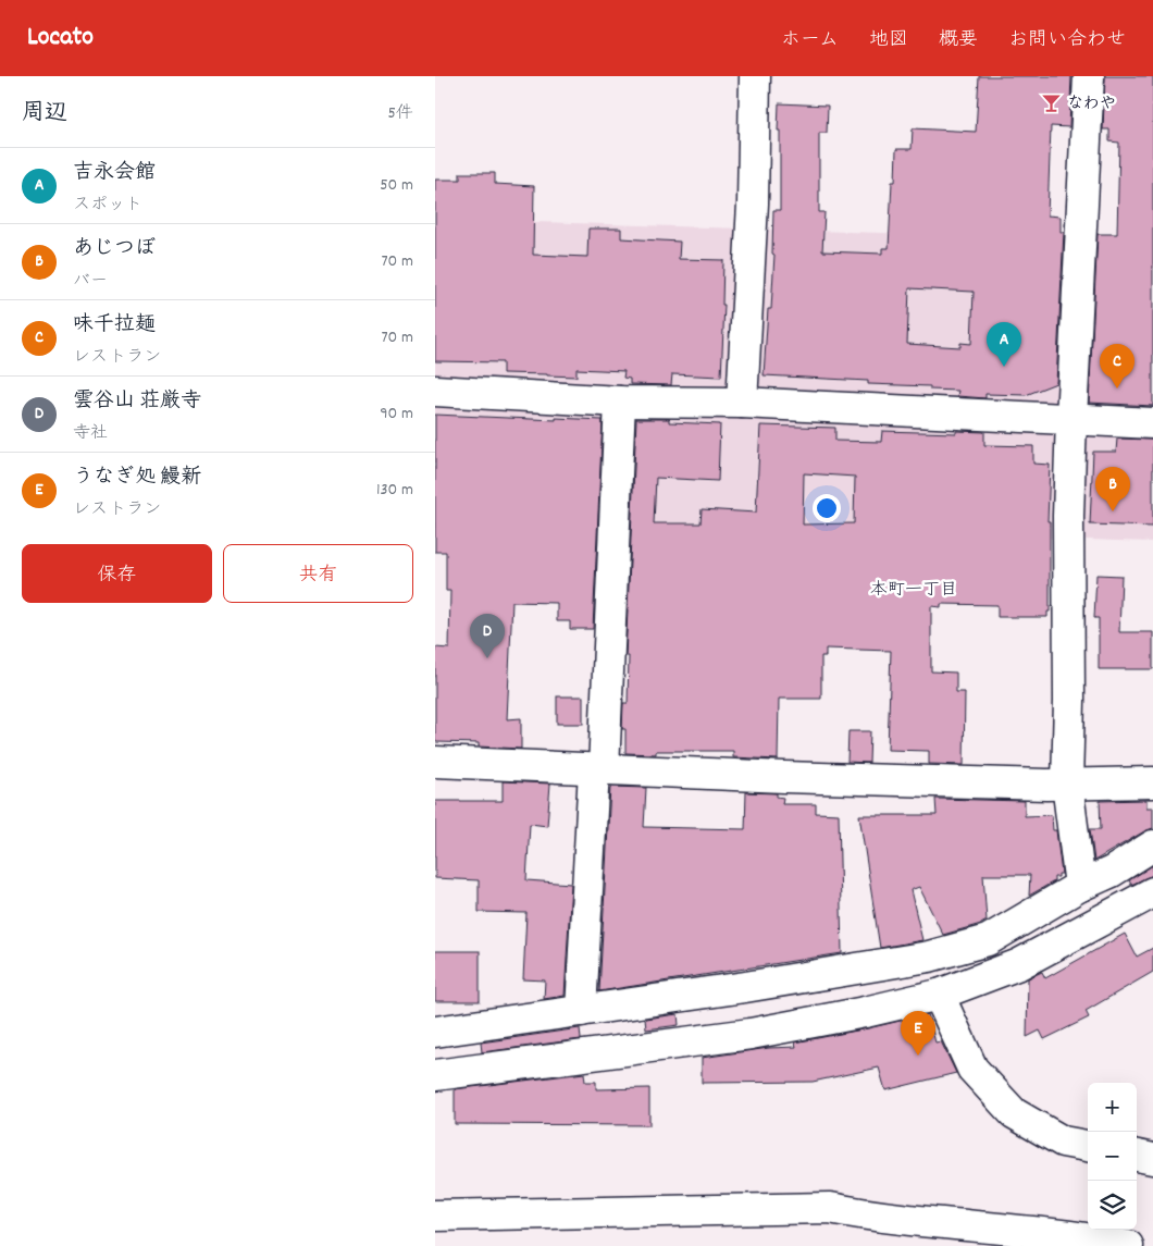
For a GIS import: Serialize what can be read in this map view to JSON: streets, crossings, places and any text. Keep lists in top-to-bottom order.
{
  "districts": ["本町一丁目"],
  "places": {
    "bar": ["なわや"]
  },
  "page": {
    "header": "Locato",
    "nav": [
      "ホーム",
      "地図",
      "概要",
      "お問い合わせ"
    ],
    "heading": ["周辺", "5件"],
    "list": [
      {
        "mark": "A",
        "name": "吉永会館",
        "note": "スポット",
        "value": "50 m"
      },
      {
        "mark": "B",
        "name": "あじつぼ",
        "note": "バー",
        "value": "70 m"
      },
      {
        "mark": "C",
        "name": "味千拉麺",
        "note": "レストラン",
        "value": "70 m"
      },
      {
        "mark": "D",
        "name": "雲谷山 荘厳寺",
        "note": "寺社",
        "value": "90 m"
      },
      {
        "mark": "E",
        "name": "うなぎ処 鰻新",
        "note": "レストラン",
        "value": "130 m"
      }
    ],
    "pins": [
      "A",
      "C",
      "B",
      "D",
      "E"
    ],
    "buttons": ["保存", "共有"],
    "map_buttons": ["+", "−"]
  }
}
